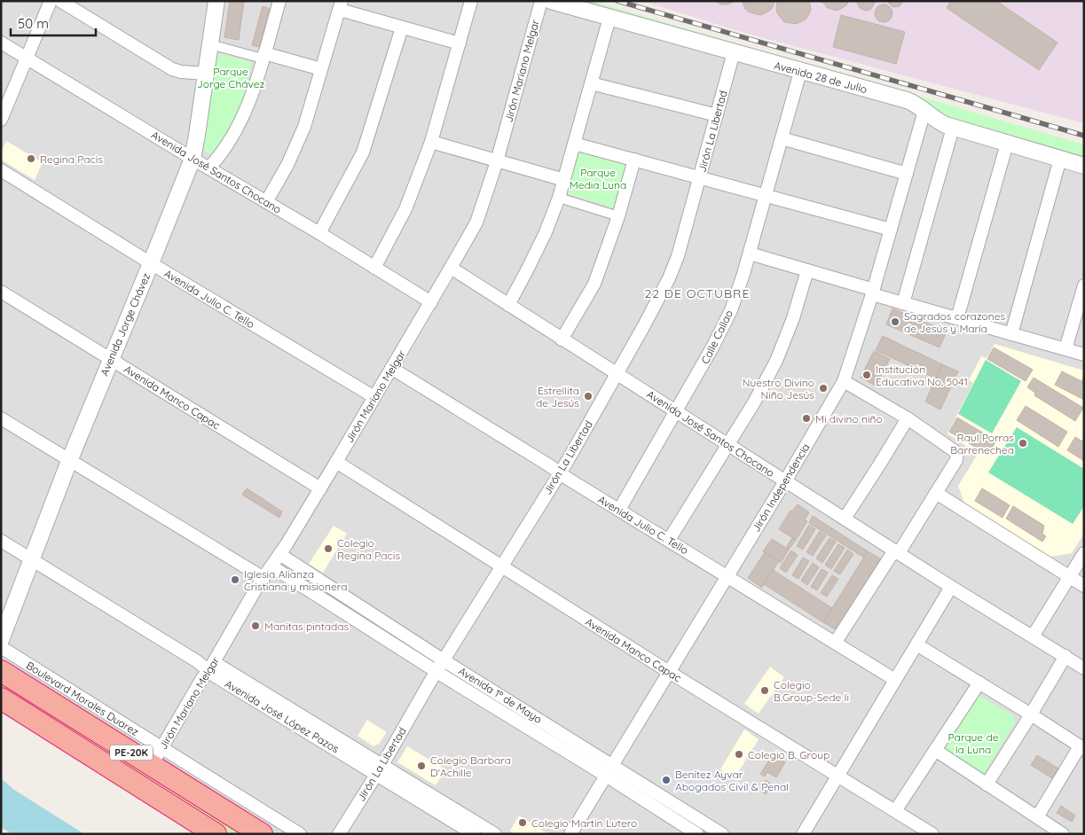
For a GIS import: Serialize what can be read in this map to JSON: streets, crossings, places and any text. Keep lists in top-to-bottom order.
{
  "streets": {
    "highway": ["PE-20K"],
    "street": [
      "Jirón Mariano Melgar",
      "Avenida 28 de Julio",
      "Jirón La Libertad",
      "Avenida José Santos Chocano",
      "Avenida Julio C. Tello",
      "Avenida Jorge Chávez",
      "Calle Callao",
      "Avenida Manco Capac",
      "Jirón Independencia",
      "Avenida 1º de Mayo",
      "Boulevard Morales Duarez",
      "Avenida José López Pazos"
    ]
  },
  "crossings": [
    ["Jirón Mariano Melgar", "Avenida José Santos Chocano"],
    ["Jirón Mariano Melgar", "Avenida Julio C. Tello"],
    ["Jirón Mariano Melgar", "Avenida Manco Capac"],
    ["Jirón Mariano Melgar", "Avenida 1º de Mayo"],
    ["Jirón Mariano Melgar", "Boulevard Morales Duarez"],
    ["Jirón Mariano Melgar", "Avenida José López Pazos"],
    ["Jirón Mariano Melgar", "PE-20K"],
    ["Avenida 28 de Julio", "Jirón La Libertad"],
    ["Avenida 28 de Julio", "Calle Callao"],
    ["Avenida 28 de Julio", "Jirón Independencia"],
    ["Jirón La Libertad", "Avenida José Santos Chocano"],
    ["Jirón La Libertad", "Avenida Julio C. Tello"],
    ["Jirón La Libertad", "Avenida Manco Capac"],
    ["Jirón La Libertad", "Avenida 1º de Mayo"],
    ["Jirón La Libertad", "Avenida José López Pazos"],
    ["Avenida José Santos Chocano", "Avenida Jorge Chávez"],
    ["Avenida José Santos Chocano", "Calle Callao"],
    ["Avenida José Santos Chocano", "Jirón Independencia"],
    ["Avenida Julio C. Tello", "Avenida Jorge Chávez"],
    ["Avenida Julio C. Tello", "Calle Callao"],
    ["Avenida Julio C. Tello", "Jirón Independencia"],
    ["Avenida Jorge Chávez", "Avenida Manco Capac"],
    ["Avenida Jorge Chávez", "Avenida José López Pazos"],
    ["Avenida Manco Capac", "Jirón Independencia"],
    ["Jirón Independencia", "Avenida 1º de Mayo"],
    ["Boulevard Morales Duarez", "PE-20K"]
  ],
  "districts": ["22 DE OCTUBRE"],
  "parks": ["Parque Jorge Chávez", "Parque Media Luna", "Parque de la Luna"],
  "places": [
    "Regina Pacis",
    "Sagrados corazones de Jesús y María",
    "Institución Educativa No. 5041",
    "Nuestro Divino Niño Jesús",
    "Estrellita de Jesús",
    "Mi divino niño",
    "Raul Porras Barrenechea",
    "Colegio Regina Pacis",
    "Iglesia Alianza Cristiana y misionera",
    "Manitas pintadas",
    "Colegio B.Group-Sede Ii",
    "Colegio B. Group",
    "Colegio Barbara D'Achille",
    "Benitez Ayvar Abogados Civil & Penal",
    "Colegio Martin Lutero"
  ],
  "scale_bar": "50 m"
}
